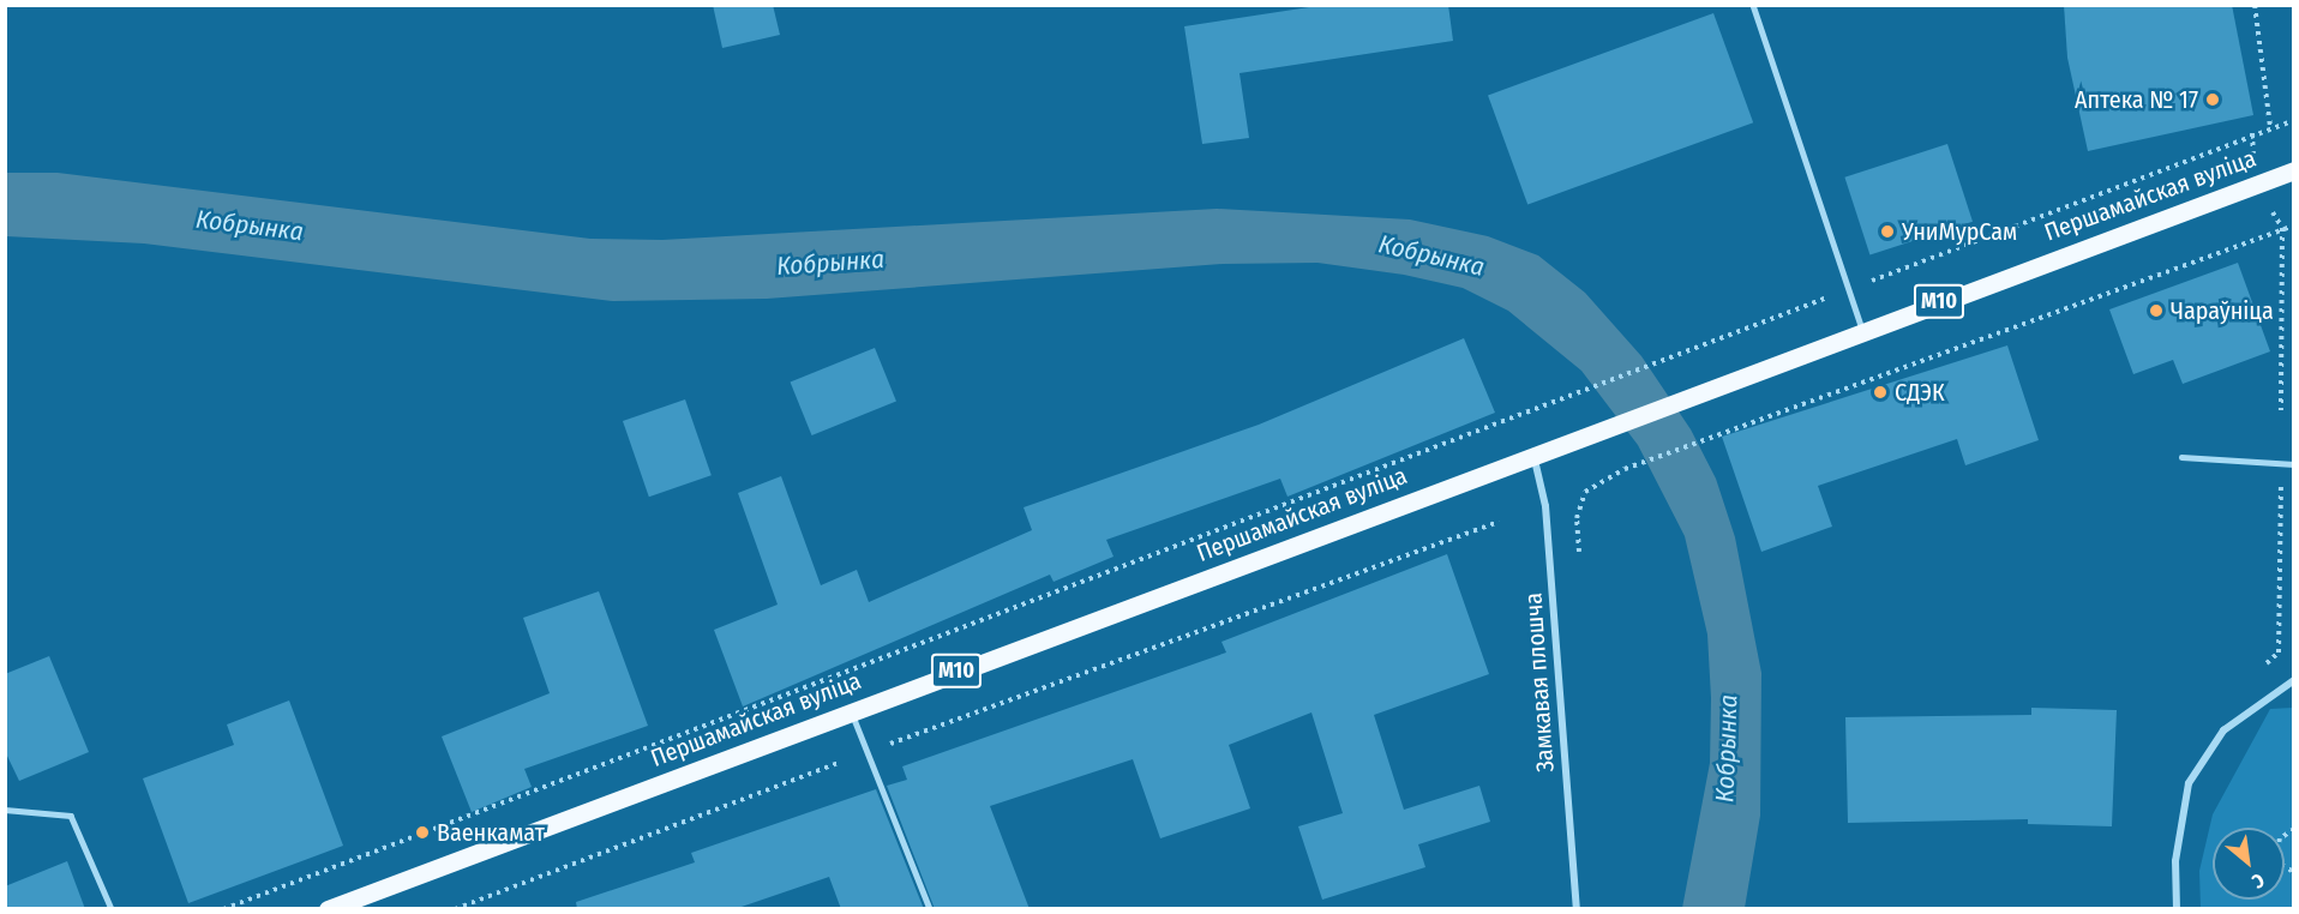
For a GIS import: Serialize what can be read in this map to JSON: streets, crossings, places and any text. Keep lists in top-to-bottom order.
{
  "streets": {
    "main road": ["Першамайская вуліца", "М10"],
    "street": ["Замкавая плошча"]
  },
  "crossings": [
    ["Першамайская вуліца", "Замкавая плошча"]
  ],
  "water": ["Кобрынка"],
  "places": [
    "Аптека № 17",
    "УниМурСам",
    "Чараўніца",
    "СДЭК",
    "Ваенкамат"
  ],
  "north": "bottom right"
}
